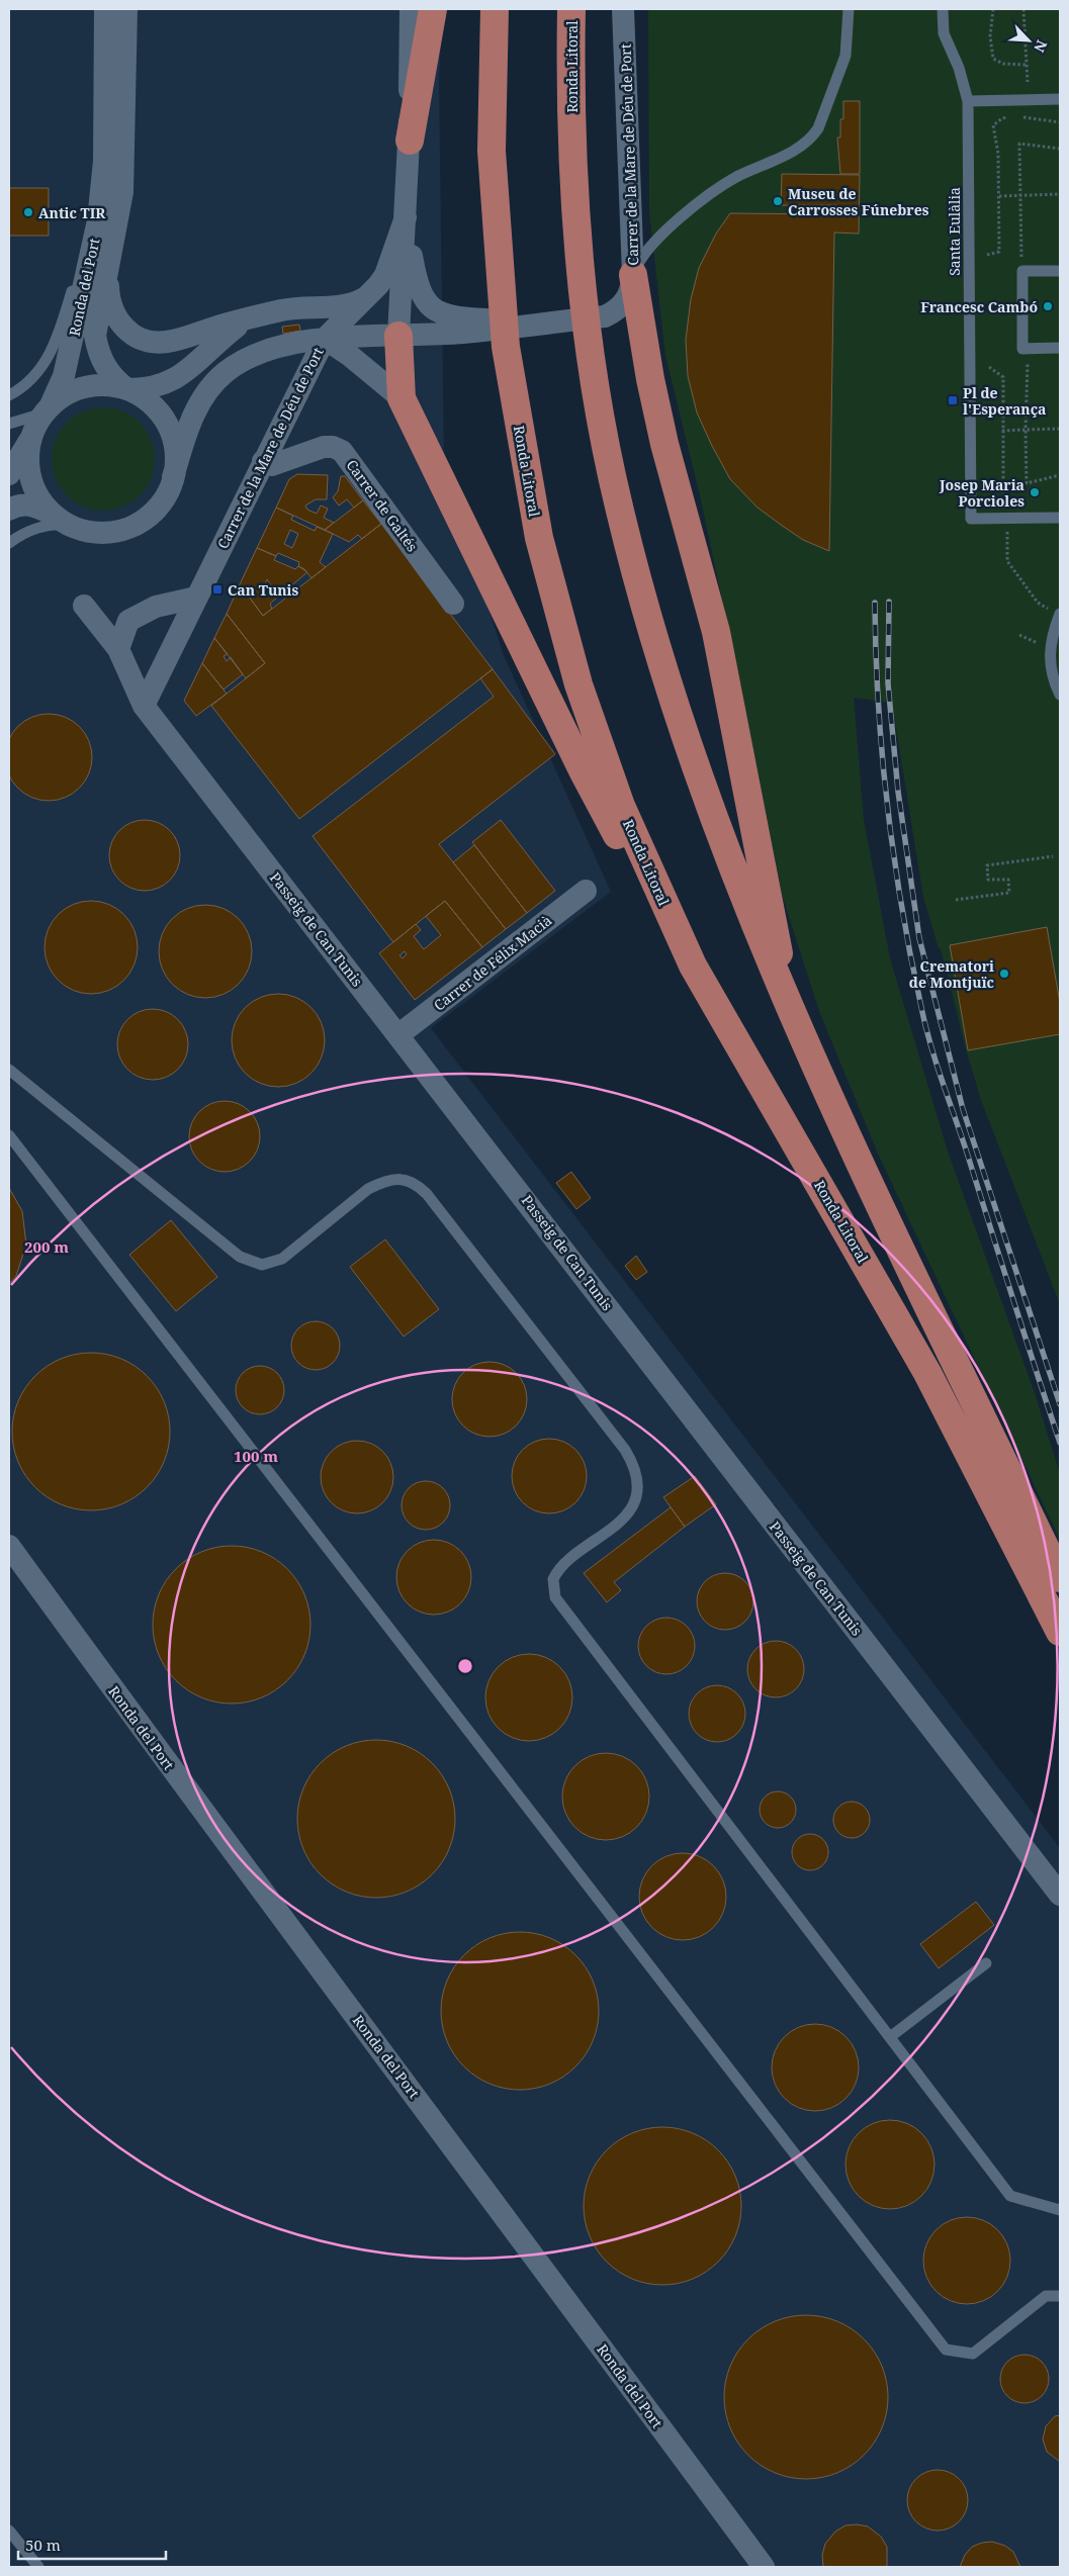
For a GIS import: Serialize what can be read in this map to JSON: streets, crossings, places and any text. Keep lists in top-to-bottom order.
{
  "streets": {
    "highway": ["Ronda Litoral"],
    "street": [
      "Carrer de la Mare de Déu de Port",
      "Ronda del Port",
      "Carrer de Galtés",
      "Passeig de Can Tunis",
      "Carrer de Félix Macià"
    ],
    "lane": ["Santa Eulàlia"]
  },
  "crossings": [
    ["Carrer de la Mare de Déu de Port", "Carrer de Galtés"],
    ["Carrer de la Mare de Déu de Port", "Passeig de Can Tunis"],
    ["Passeig de Can Tunis", "Carrer de Félix Macià"]
  ],
  "places": {
    "other": [
      "Museu de Carrosses Fúnebres",
      "Antic TIR",
      "Francesc Cambó",
      "Josep Maria Porcioles",
      "Crematori de Montjuïc"
    ],
    "transit": ["Pl de l'Esperança", "Can Tunis"]
  },
  "scale_bar": "50 m",
  "north": "bottom right",
  "rings": ["200 m", "100 m"]
}
